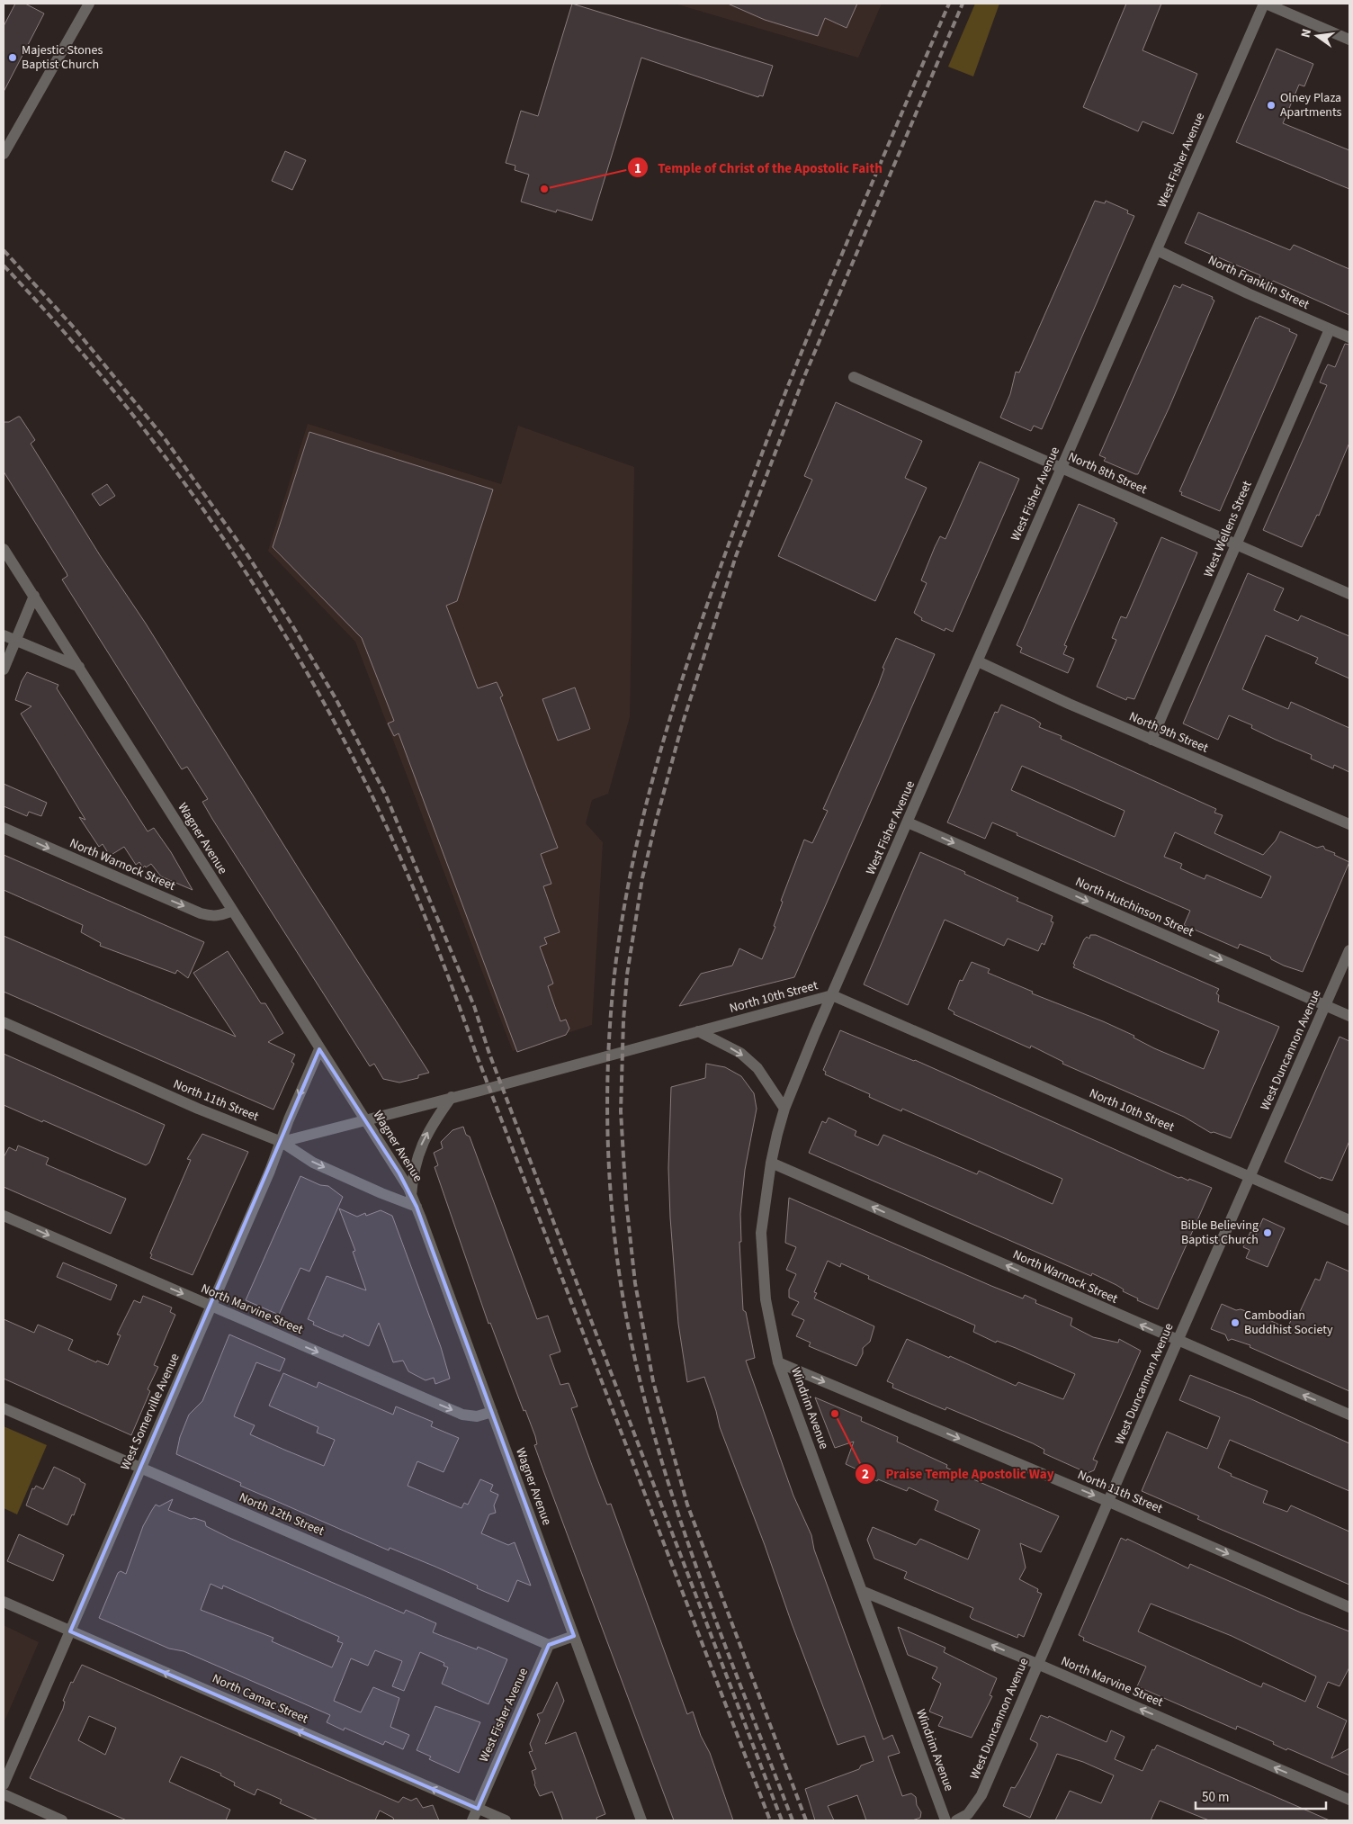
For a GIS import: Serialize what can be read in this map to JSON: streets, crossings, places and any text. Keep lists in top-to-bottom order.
{
  "streets": {
    "street": [
      "West Fisher Avenue",
      "North Franklin Street",
      "North 8th Street",
      "West Wellens Street",
      "North 9th Street",
      "Wagner Avenue",
      "North Warnock Street",
      "North Hutchinson Street",
      "North 10th Street",
      "West Duncannon Avenue",
      "North 11th Street",
      "North Marvine Street",
      "Windrim Avenue",
      "West Somerville Avenue",
      "North 12th Street",
      "North Camac Street"
    ]
  },
  "crossings": [
    ["West Fisher Avenue", "North Franklin Street"],
    ["West Fisher Avenue", "North 8th Street"],
    ["West Fisher Avenue", "North 9th Street"],
    ["West Fisher Avenue", "North Hutchinson Street"],
    ["West Fisher Avenue", "North 10th Street"],
    ["West Fisher Avenue", "Windrim Avenue"],
    ["West Fisher Avenue", "North 12th Street"],
    ["West Fisher Avenue", "North Camac Street"],
    ["North Franklin Street", "West Wellens Street"],
    ["North 8th Street", "West Wellens Street"],
    ["West Wellens Street", "North 9th Street"],
    ["Wagner Avenue", "North Warnock Street"],
    ["Wagner Avenue", "North 10th Street"],
    ["Wagner Avenue", "North 11th Street"],
    ["Wagner Avenue", "North Marvine Street"],
    ["Wagner Avenue", "West Somerville Avenue"],
    ["North Warnock Street", "West Duncannon Avenue"],
    ["North Warnock Street", "Windrim Avenue"],
    ["North Hutchinson Street", "West Duncannon Avenue"],
    ["North 10th Street", "West Duncannon Avenue"],
    ["North 10th Street", "North 11th Street"],
    ["North 10th Street", "Windrim Avenue"],
    ["North 10th Street", "West Somerville Avenue"],
    ["West Duncannon Avenue", "North 11th Street"],
    ["West Duncannon Avenue", "North Marvine Street"],
    ["North 11th Street", "Windrim Avenue"],
    ["North 11th Street", "West Somerville Avenue"],
    ["North Marvine Street", "Windrim Avenue"],
    ["North Marvine Street", "West Somerville Avenue"],
    ["West Somerville Avenue", "North 12th Street"],
    ["West Somerville Avenue", "North Camac Street"]
  ],
  "one_way": ["North Hutchinson Street", "North 11th Street", "North Camac Street"],
  "places": [
    "Majestic Stones Baptist Church",
    "Olney Plaza Apartments",
    "Temple of Christ of the Apostolic Faith",
    "Bible Believing Baptist Church",
    "Cambodian Buddhist Society",
    "Praise Temple Apostolic Way"
  ],
  "scale_bar": "50 m",
  "north": "left"
}
